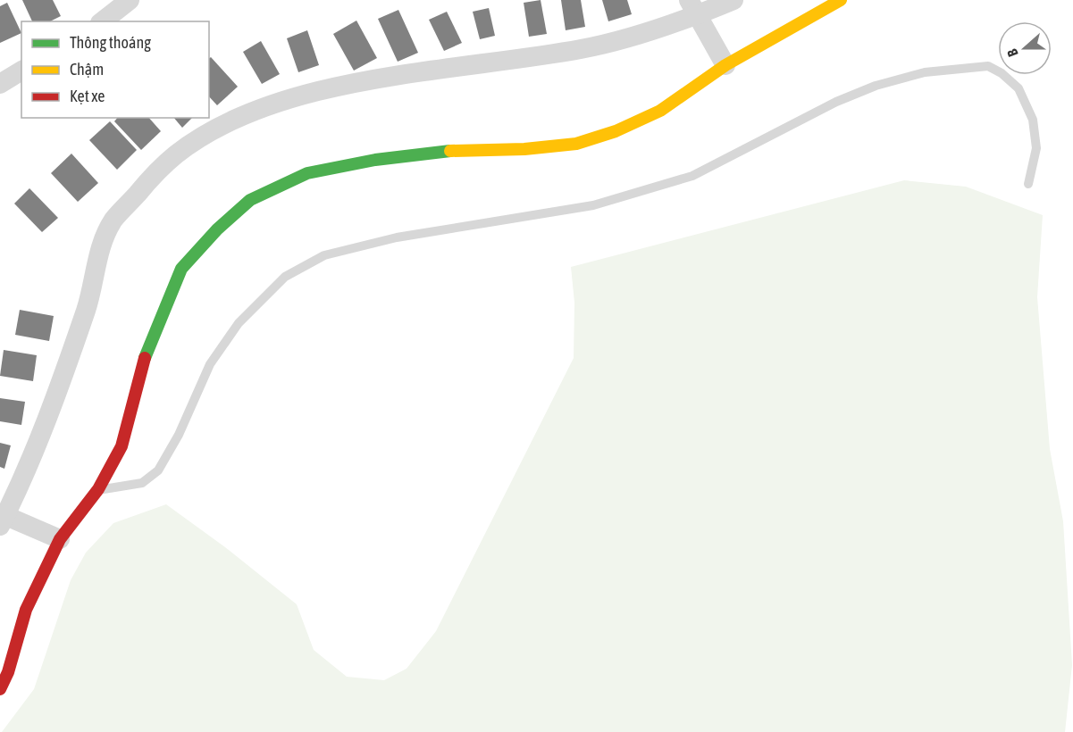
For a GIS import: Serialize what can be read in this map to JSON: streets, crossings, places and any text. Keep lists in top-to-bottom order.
{
  "legend": ["Thông thoáng", "Chậm", "Kẹt xe"],
  "north": "left"
}
